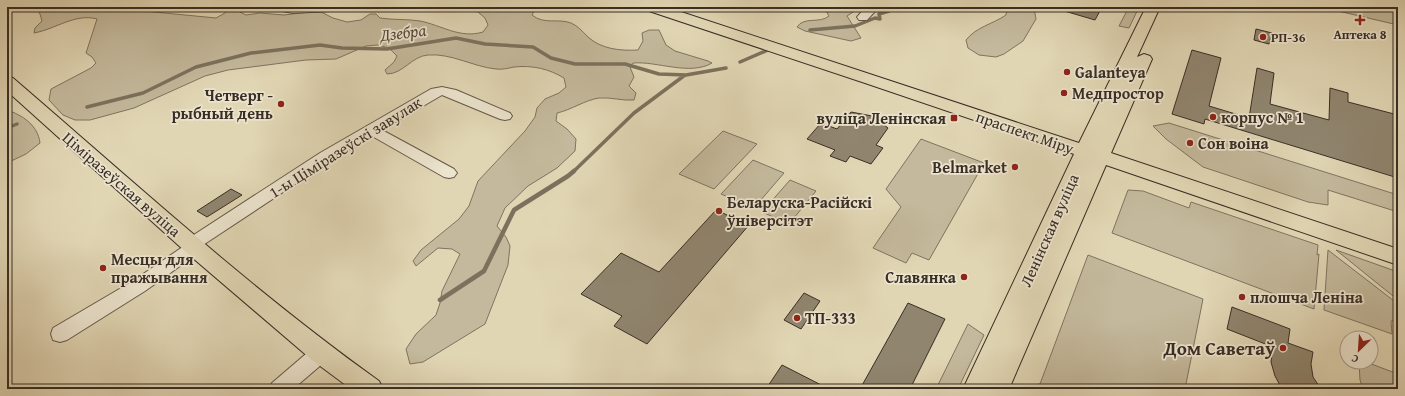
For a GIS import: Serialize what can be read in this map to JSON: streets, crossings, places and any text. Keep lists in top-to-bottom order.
{
  "streets": {
    "main road": ["праспект Міру", "Ціміразеўская вуліца", "Ленінская вуліца"],
    "street": ["1-ы Ціміразеўскі завулак"]
  },
  "crossings": [
    ["праспект Міру", "Ленінская вуліца"],
    ["1-ы Ціміразеўскі завулак", "Ціміразеўская вуліца"]
  ],
  "water": ["Дзебра"],
  "places": {
    "health": ["Аптека 8"],
    "other": [
      "РП-36",
      "Galanteya",
      "Медпростор",
      "Четверг - рыбный день",
      "корпус № 1",
      "Сон воіна",
      "Belmarket",
      "Беларуска-Расійскі ўніверсітэт",
      "Месцы для пражывання",
      "Славянка",
      "плошча Леніна",
      "ТП-333",
      "Дом Саветаў"
    ],
    "transit": ["вуліца Ленінская"]
  },
  "north": "bottom left"
}
